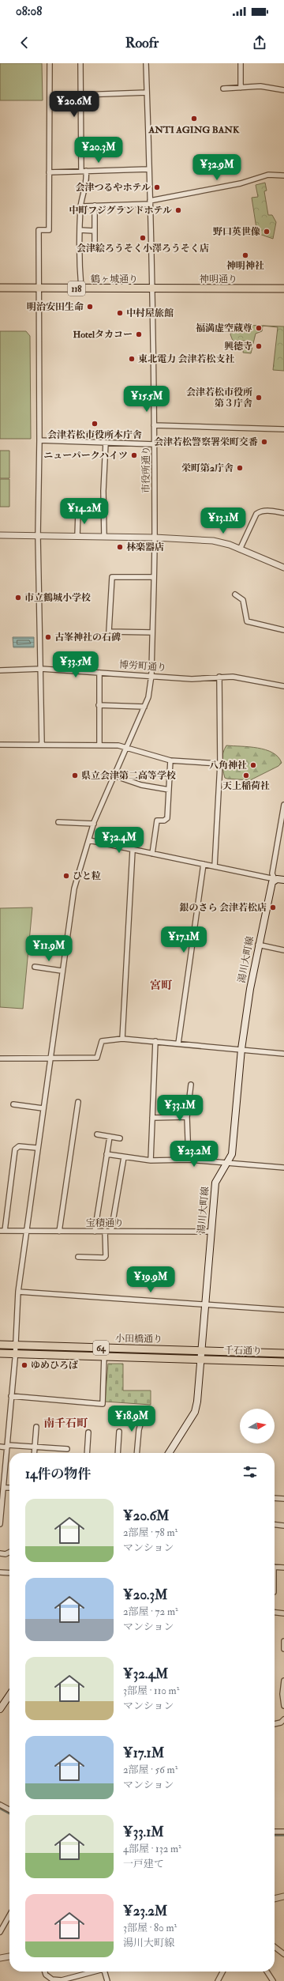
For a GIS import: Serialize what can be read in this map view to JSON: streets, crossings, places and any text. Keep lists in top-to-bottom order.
{
  "streets": {
    "main road": [
      "鶴ヶ城通り",
      "神明通り",
      "118",
      "湯川大町線",
      "小田橋通り",
      "64",
      "千石通り"
    ],
    "street": ["市役所通り", "博労町通り", "宝積通り"]
  },
  "crossings": [
    ["鶴ヶ城通り", "神明通り"],
    ["鶴ヶ城通り", "市役所通り"],
    ["神明通り", "市役所通り"],
    ["市役所通り", "博労町通り"],
    ["市役所通り", "宝積通り"],
    ["市役所通り", "小田橋通り"],
    ["湯川大町線", "宝積通り"],
    ["湯川大町線", "小田橋通り"],
    ["湯川大町線", "千石通り"],
    ["小田橋通り", "千石通り"]
  ],
  "districts": ["宮町", "南千石町"],
  "places": [
    "ANTI AGING BANK",
    "会津つるやホテル",
    "中町フジグランドホテル",
    "野口英世像",
    "会津絵ろうそく小澤ろうそく店",
    "神明神社",
    "明治安田生命",
    "中村屋旅館",
    "福満虚空蔵尊",
    "Hotelタカコー",
    "興徳寺",
    "東北電力 会津若松支社",
    "会津若松市役所 第３庁舎",
    "会津若松市役所本庁舎",
    "会津若松警察署栄町交番",
    "ニューパークハイツ",
    "栄町第2庁舎",
    "林楽器店",
    "市立鶴城小学校",
    "古峯神社の石碑",
    "八角神社",
    "県立会津第二高等学校",
    "天上稲荷社",
    "ひと粒",
    "銀のさら 会津若松店",
    "ゆめひろば"
  ],
  "north": "right",
  "page": {
    "status": "08:08",
    "header": "Roofr",
    "price": [
      "¥20.6M",
      "¥20.3M",
      "¥32.9M",
      "¥15.5M",
      "¥14.2M",
      "¥13.1M",
      "¥33.5M",
      "¥32.4M",
      "¥17.1M",
      "¥11.9M",
      "¥33.1M",
      "¥23.2M",
      "¥19.9M",
      "¥18.9M"
    ],
    "heading": "14件の物件",
    "list": [
      {
        "name": "¥20.6M",
        "note": "2部屋 · 78 m² · マンション"
      },
      {
        "name": "¥20.3M",
        "note": "2部屋 · 72 m² · マンション"
      },
      {
        "name": "¥32.4M",
        "note": "3部屋 · 110 m² · マンション"
      },
      {
        "name": "¥17.1M",
        "note": "2部屋 · 56 m² · マンション"
      },
      {
        "name": "¥33.1M",
        "note": "4部屋 · 132 m² · 一戸建て"
      },
      {
        "name": "¥23.2M",
        "note": "3部屋 · 80 m² · 湯川大町線"
      }
    ]
  }
}
